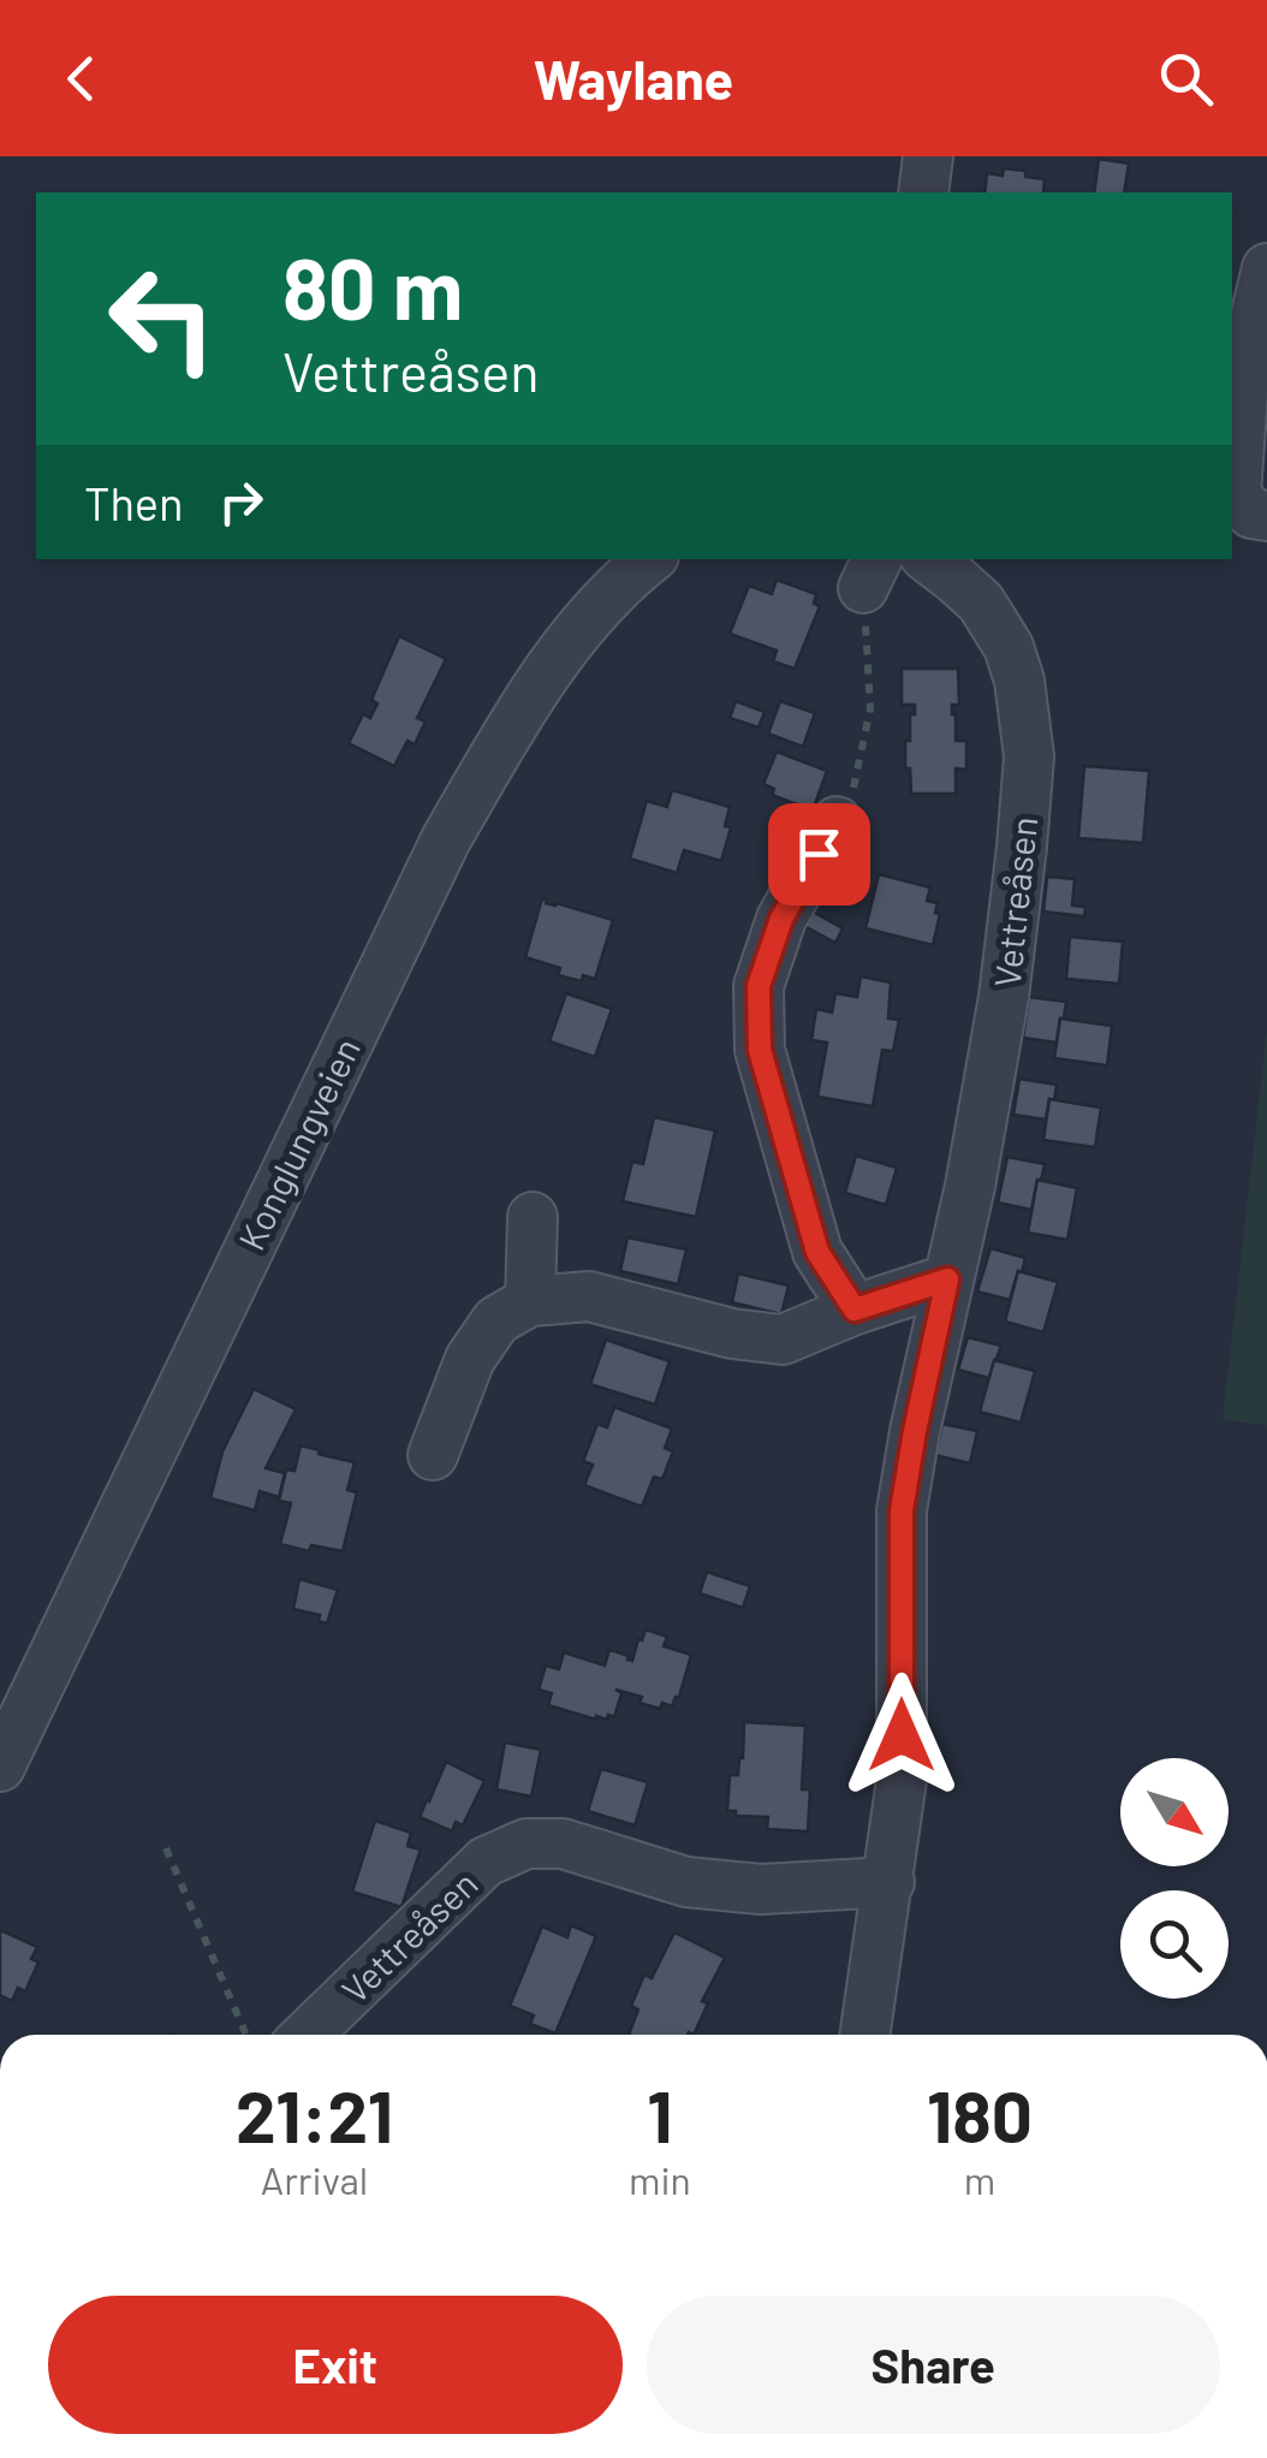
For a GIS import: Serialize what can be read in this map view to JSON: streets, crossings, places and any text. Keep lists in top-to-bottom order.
{
  "streets": {
    "street": ["Vettreåsen", "Konglungveien"]
  },
  "north": "bottom right",
  "page": {
    "header": "Waylane",
    "turn": ["80 m", "Vettreåsen"],
    "then": "Then",
    "eta": [
      "21:21",
      "Arrival",
      "1",
      "min",
      "180",
      "m"
    ],
    "buttons": ["Exit", "Share"]
  }
}
